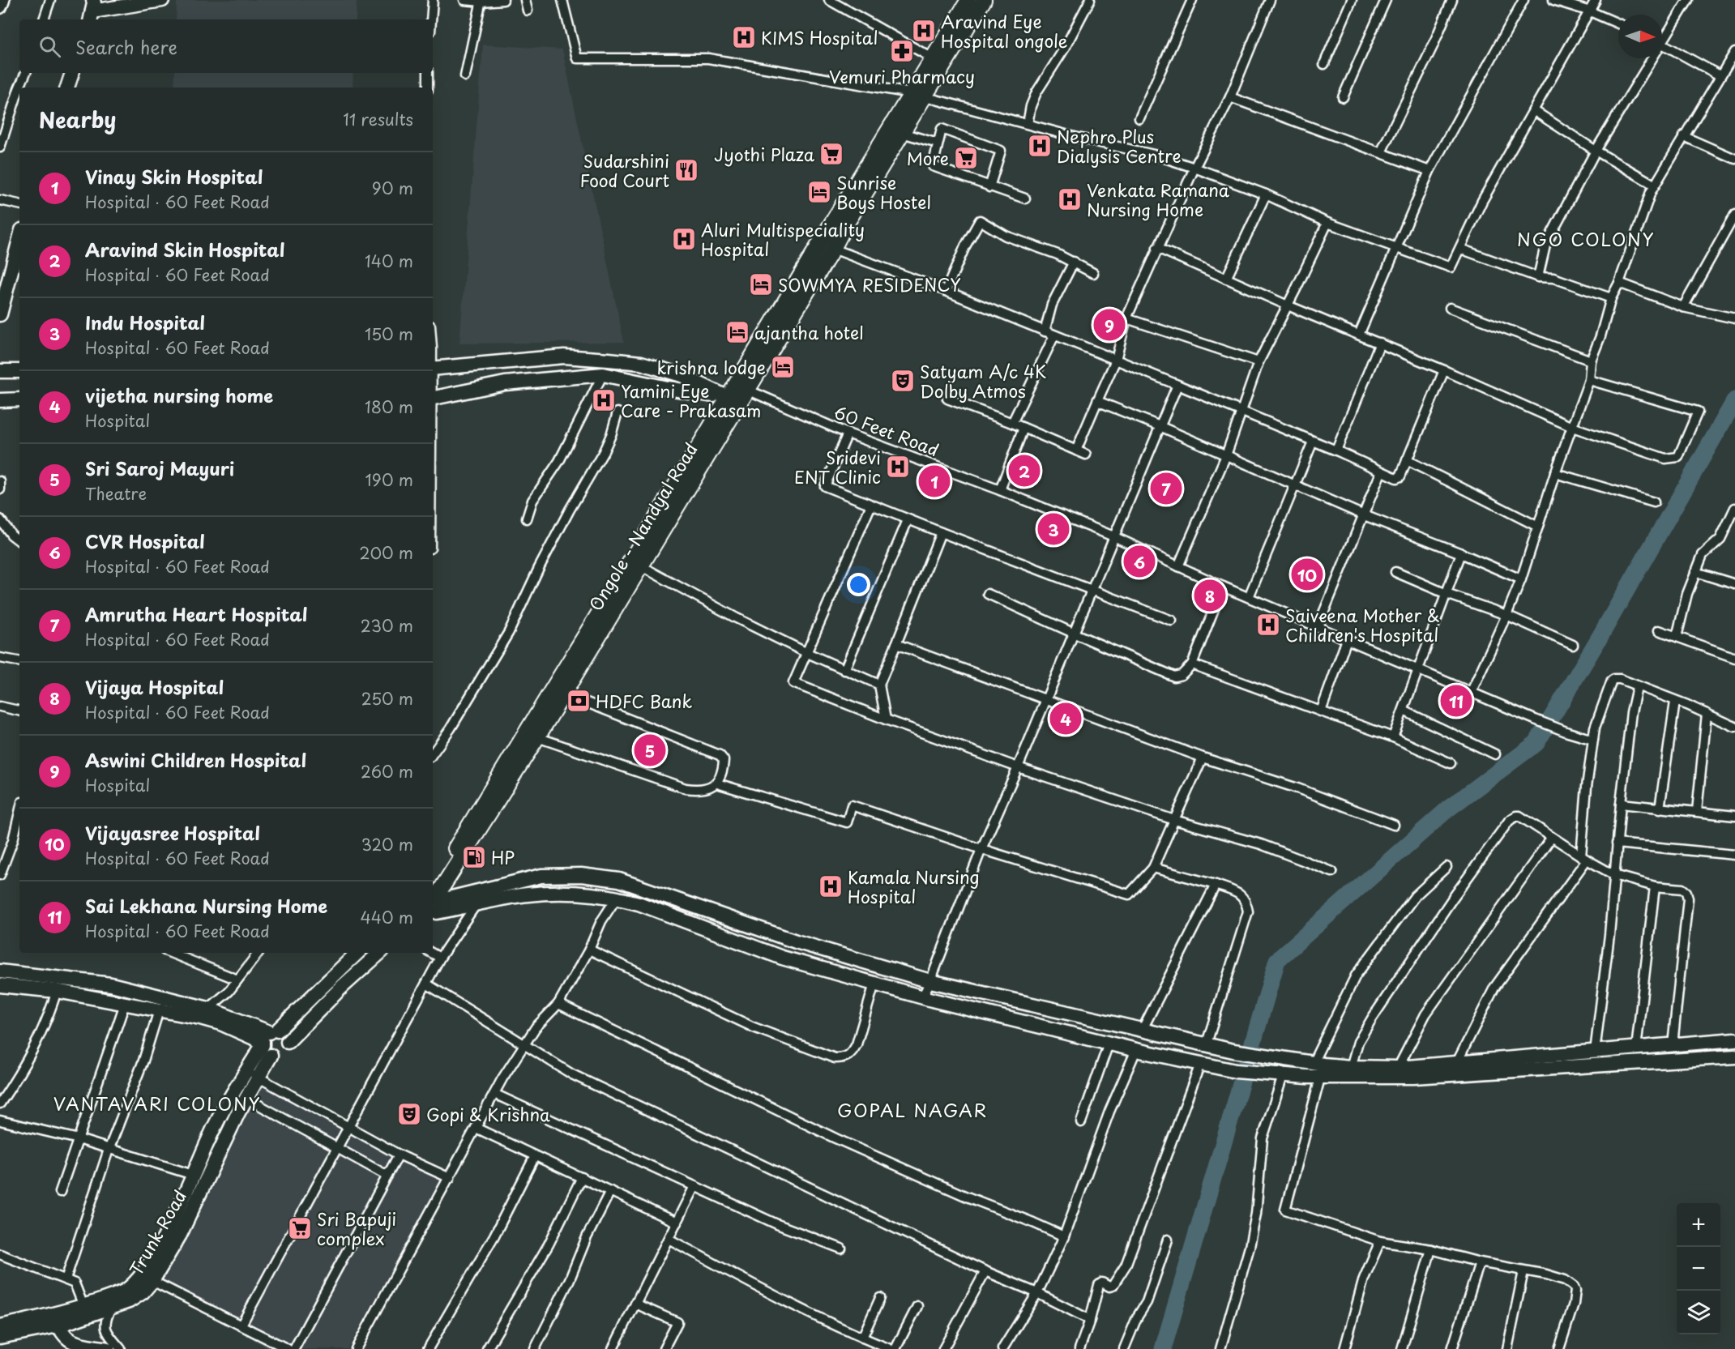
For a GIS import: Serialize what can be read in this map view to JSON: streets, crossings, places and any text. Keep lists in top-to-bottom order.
{
  "streets": {
    "main road": ["Ongole - Nandyal Road", "Trunk Road"],
    "street": ["60 Feet Road"]
  },
  "crossings": [
    ["60 Feet Road", "Ongole - Nandyal Road"]
  ],
  "districts": ["NGO COLONY", "VANTAVARI COLONY", "GOPAL NAGAR"],
  "places": {
    "hospital": [
      "Aravind Eye Hospital ongole",
      "KIMS Hospital",
      "Nephro Plus Dialysis Centre",
      "Venkata Ramana Nursing Home",
      "Aluri Multispeciality Hospital",
      "Yamini Eye Care - Prakasam",
      "Sridevi ENT Clinic",
      "Saiveena Mother & Children's Hospital",
      "Kamala Nursing Hospital"
    ],
    "pharmacy": ["Vemuri Pharmacy"],
    "supermarket": ["Jyothi Plaza", "More", "Sri Bapuji complex"],
    "restaurant": ["Sudarshini Food Court"],
    "hotel": [
      "Sunrise Boys Hostel",
      "SOWMYA RESIDENCY",
      "ajantha hotel",
      "krishna lodge"
    ],
    "theatre": ["Satyam A/c 4K Dolby Atmos", "Gopi & Krishna"],
    "bank": ["HDFC Bank"],
    "fuel station": ["HP"]
  },
  "north": "right",
  "page": {
    "search": "Search here",
    "heading": ["Nearby", "11 results"],
    "list": [
      {
        "mark": "1",
        "name": "Vinay Skin Hospital",
        "note": "Hospital · 60 Feet Road",
        "value": "90 m"
      },
      {
        "mark": "2",
        "name": "Aravind Skin Hospital",
        "note": "Hospital · 60 Feet Road",
        "value": "140 m"
      },
      {
        "mark": "3",
        "name": "Indu Hospital",
        "note": "Hospital · 60 Feet Road",
        "value": "150 m"
      },
      {
        "mark": "4",
        "name": "vijetha nursing home",
        "note": "Hospital",
        "value": "180 m"
      },
      {
        "mark": "5",
        "name": "Sri Saroj Mayuri",
        "note": "Theatre",
        "value": "190 m"
      },
      {
        "mark": "6",
        "name": "CVR Hospital",
        "note": "Hospital · 60 Feet Road",
        "value": "200 m"
      },
      {
        "mark": "7",
        "name": "Amrutha Heart Hospital",
        "note": "Hospital · 60 Feet Road",
        "value": "230 m"
      },
      {
        "mark": "8",
        "name": "Vijaya Hospital",
        "note": "Hospital · 60 Feet Road",
        "value": "250 m"
      },
      {
        "mark": "9",
        "name": "Aswini Children Hospital",
        "note": "Hospital",
        "value": "260 m"
      },
      {
        "mark": "10",
        "name": "Vijayasree Hospital",
        "note": "Hospital · 60 Feet Road",
        "value": "320 m"
      },
      {
        "mark": "11",
        "name": "Sai Lekhana Nursing Home",
        "note": "Hospital · 60 Feet Road",
        "value": "440 m"
      }
    ],
    "pins": [
      "9",
      "2",
      "1",
      "7",
      "3",
      "6",
      "10",
      "8",
      "11",
      "4",
      "5"
    ],
    "map_buttons": ["+", "−"]
  }
}
